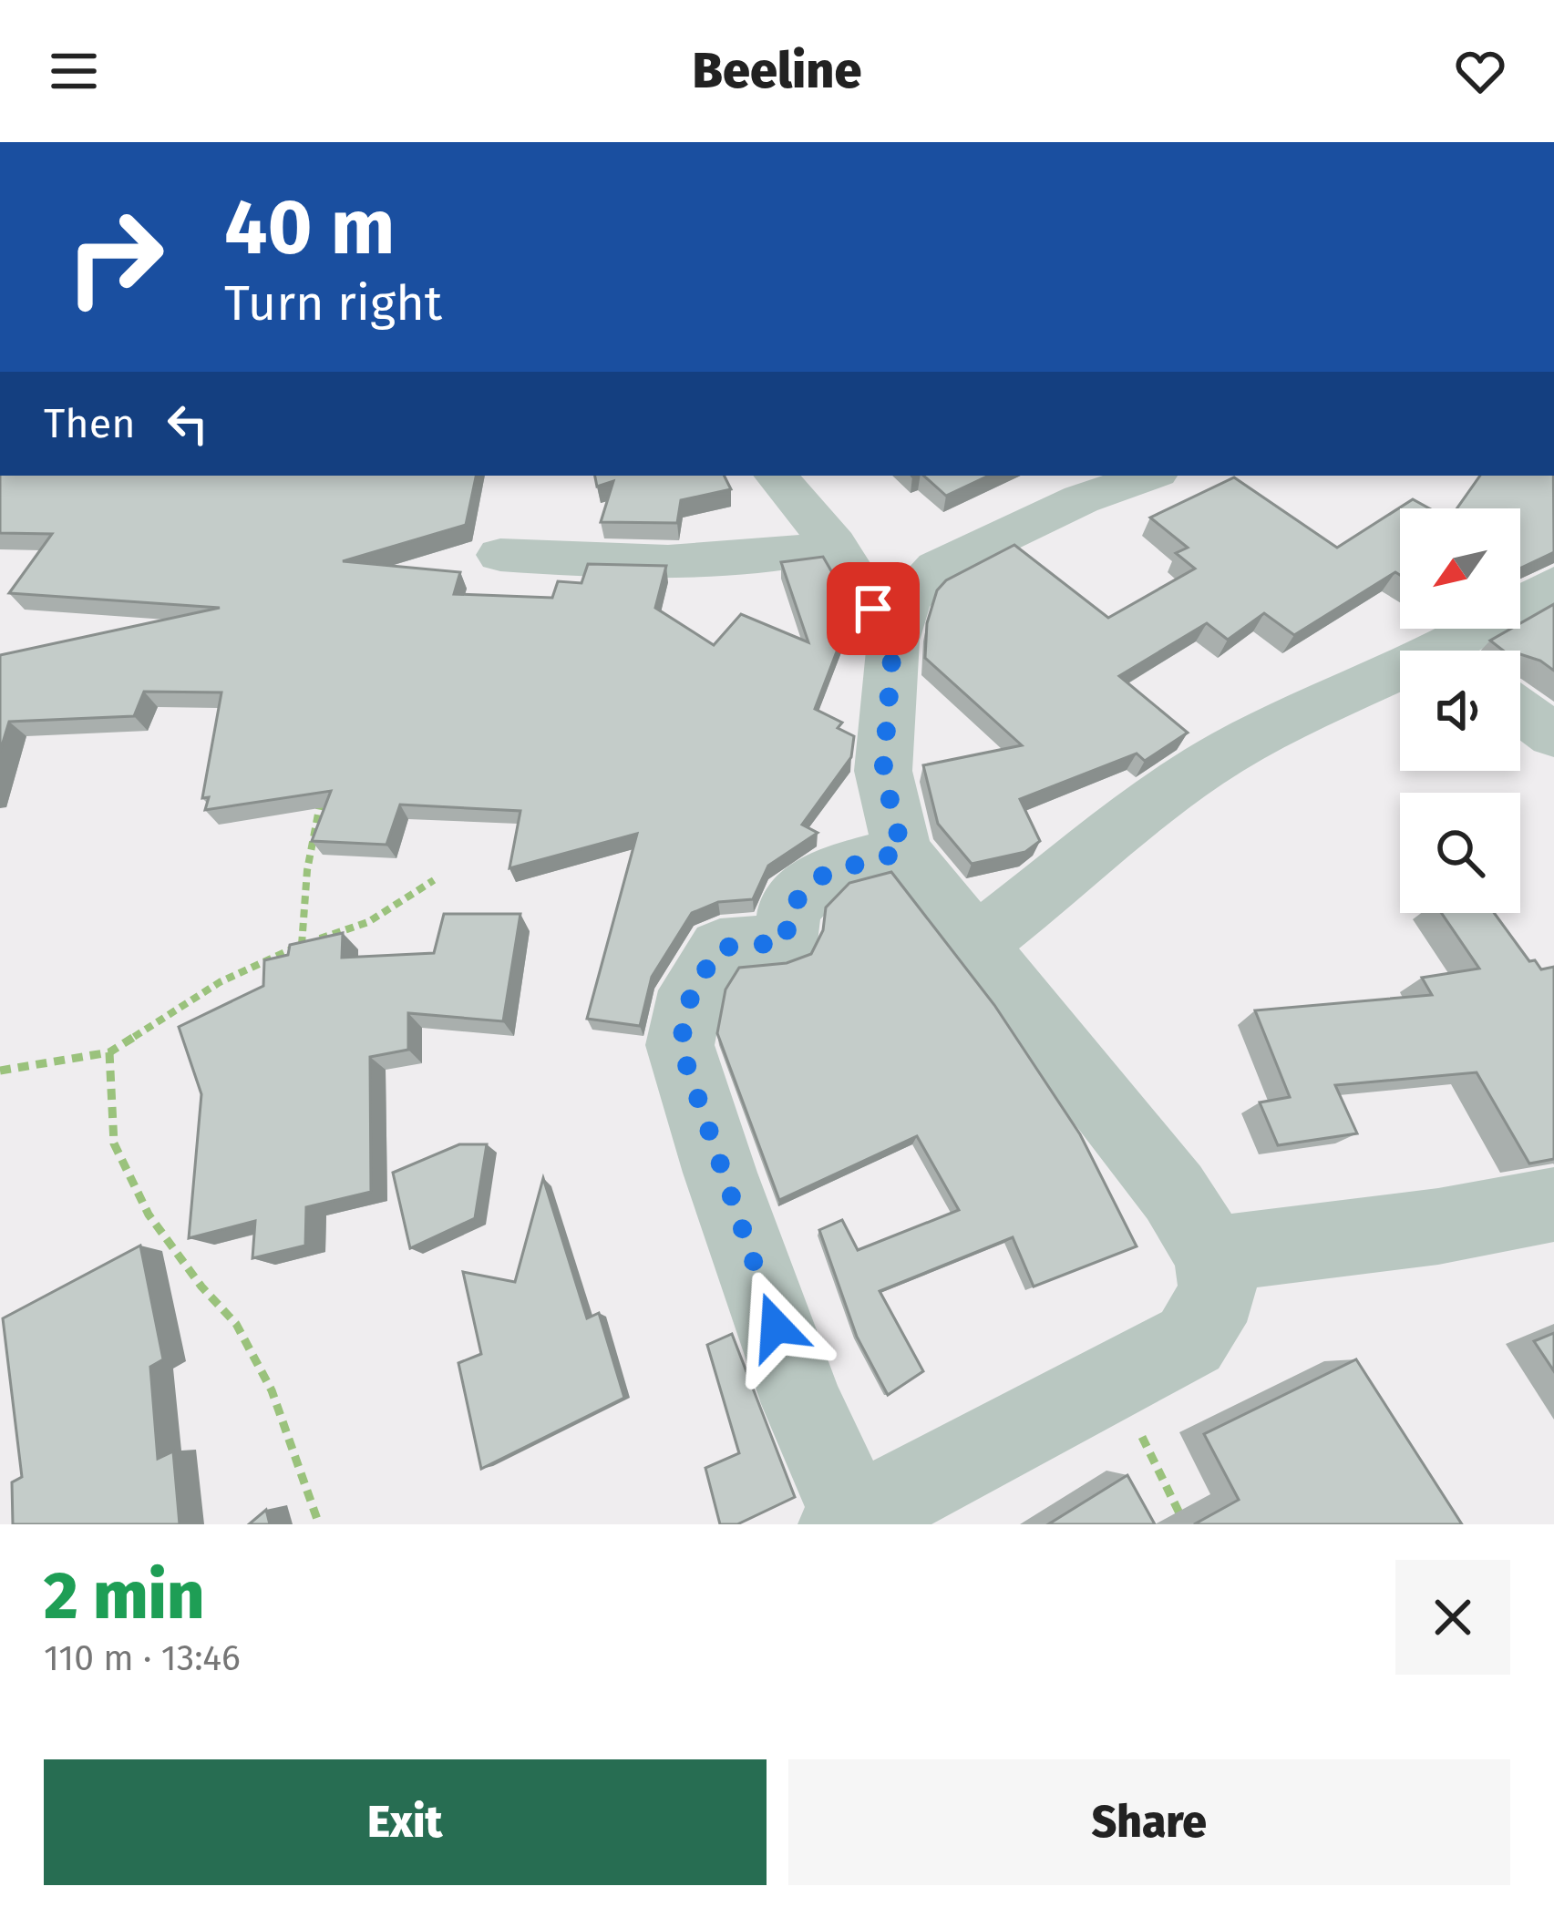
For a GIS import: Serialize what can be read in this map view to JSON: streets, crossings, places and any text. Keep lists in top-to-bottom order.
{
  "north": "bottom left",
  "page": {
    "header": "Beeline",
    "turn": ["40 m", "Turn right"],
    "then": "Then",
    "heading": ["2 min", "110 m · 13:46"],
    "buttons": ["Exit", "Share"]
  }
}
